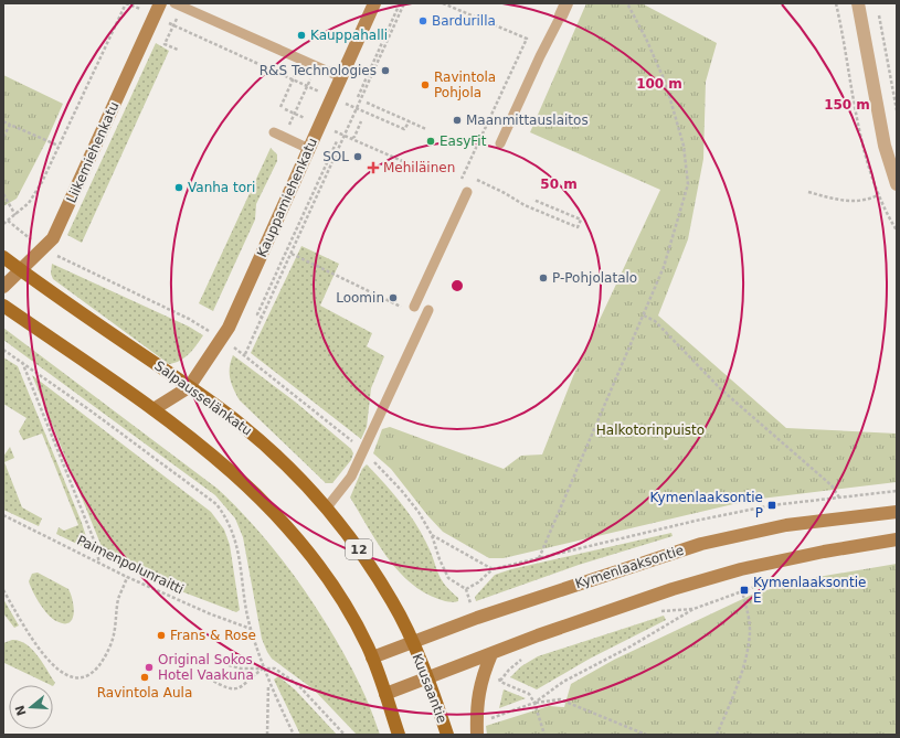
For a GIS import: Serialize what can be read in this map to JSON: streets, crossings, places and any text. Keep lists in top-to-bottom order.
{
  "streets": {
    "main road": [
      "Liikemiehenkatu",
      "Kauppamiehenkatu",
      "Salpausselänkatu",
      "12",
      "Kymenlaaksontie",
      "Kuusaantie"
    ],
    "path": ["Paimenpolunraitti"]
  },
  "crossings": [
    ["Liikemiehenkatu", "Salpausselänkatu"],
    ["Kauppamiehenkatu", "Salpausselänkatu"],
    ["Salpausselänkatu", "Kymenlaaksontie"],
    ["Salpausselänkatu", "Kuusaantie"],
    ["Kymenlaaksontie", "Kuusaantie"]
  ],
  "parks": ["Halkotorinpuisto"],
  "places": {
    "other": [
      "Bardurilla",
      "Kauppahalli",
      "R&S Technologies",
      "Ravintola Pohjola",
      "Maanmittauslaitos",
      "EasyFit",
      "SOL",
      "Vanha tori",
      "P-Pohjolatalo",
      "Loomin",
      "Frans & Rose",
      "Original Sokos Hotel Vaakuna",
      "Ravintola Aula"
    ],
    "health": ["Mehiläinen"],
    "transit": ["Kymenlaaksontie P", "Kymenlaaksontie E"]
  },
  "north": "left",
  "rings": ["100 m", "150 m", "50 m"]
}
